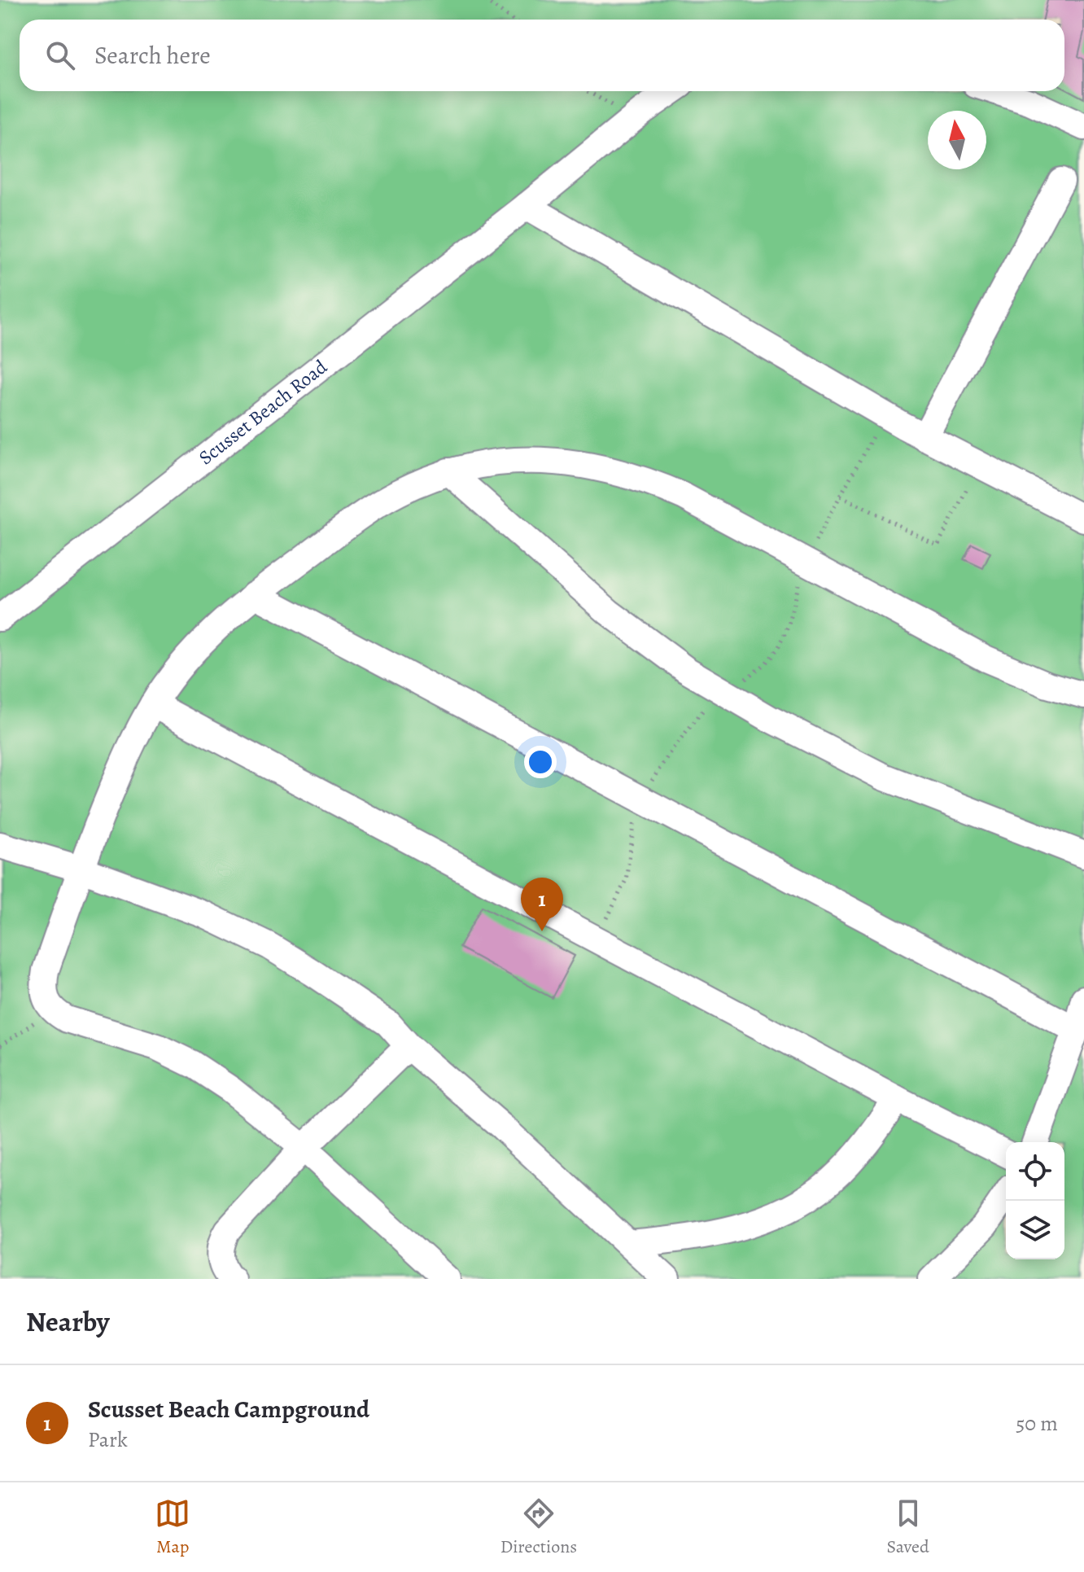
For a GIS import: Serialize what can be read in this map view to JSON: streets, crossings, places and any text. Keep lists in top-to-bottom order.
{
  "streets": {
    "street": ["Scusset Beach Road"]
  },
  "north": "top",
  "page": {
    "search": "Search here",
    "pins": "1",
    "heading": "Nearby",
    "list": [
      {
        "mark": "1",
        "name": "Scusset Beach Campground",
        "note": "Park",
        "value": "50 m"
      }
    ],
    "nav": ["Map", "Directions", "Saved"]
  }
}
